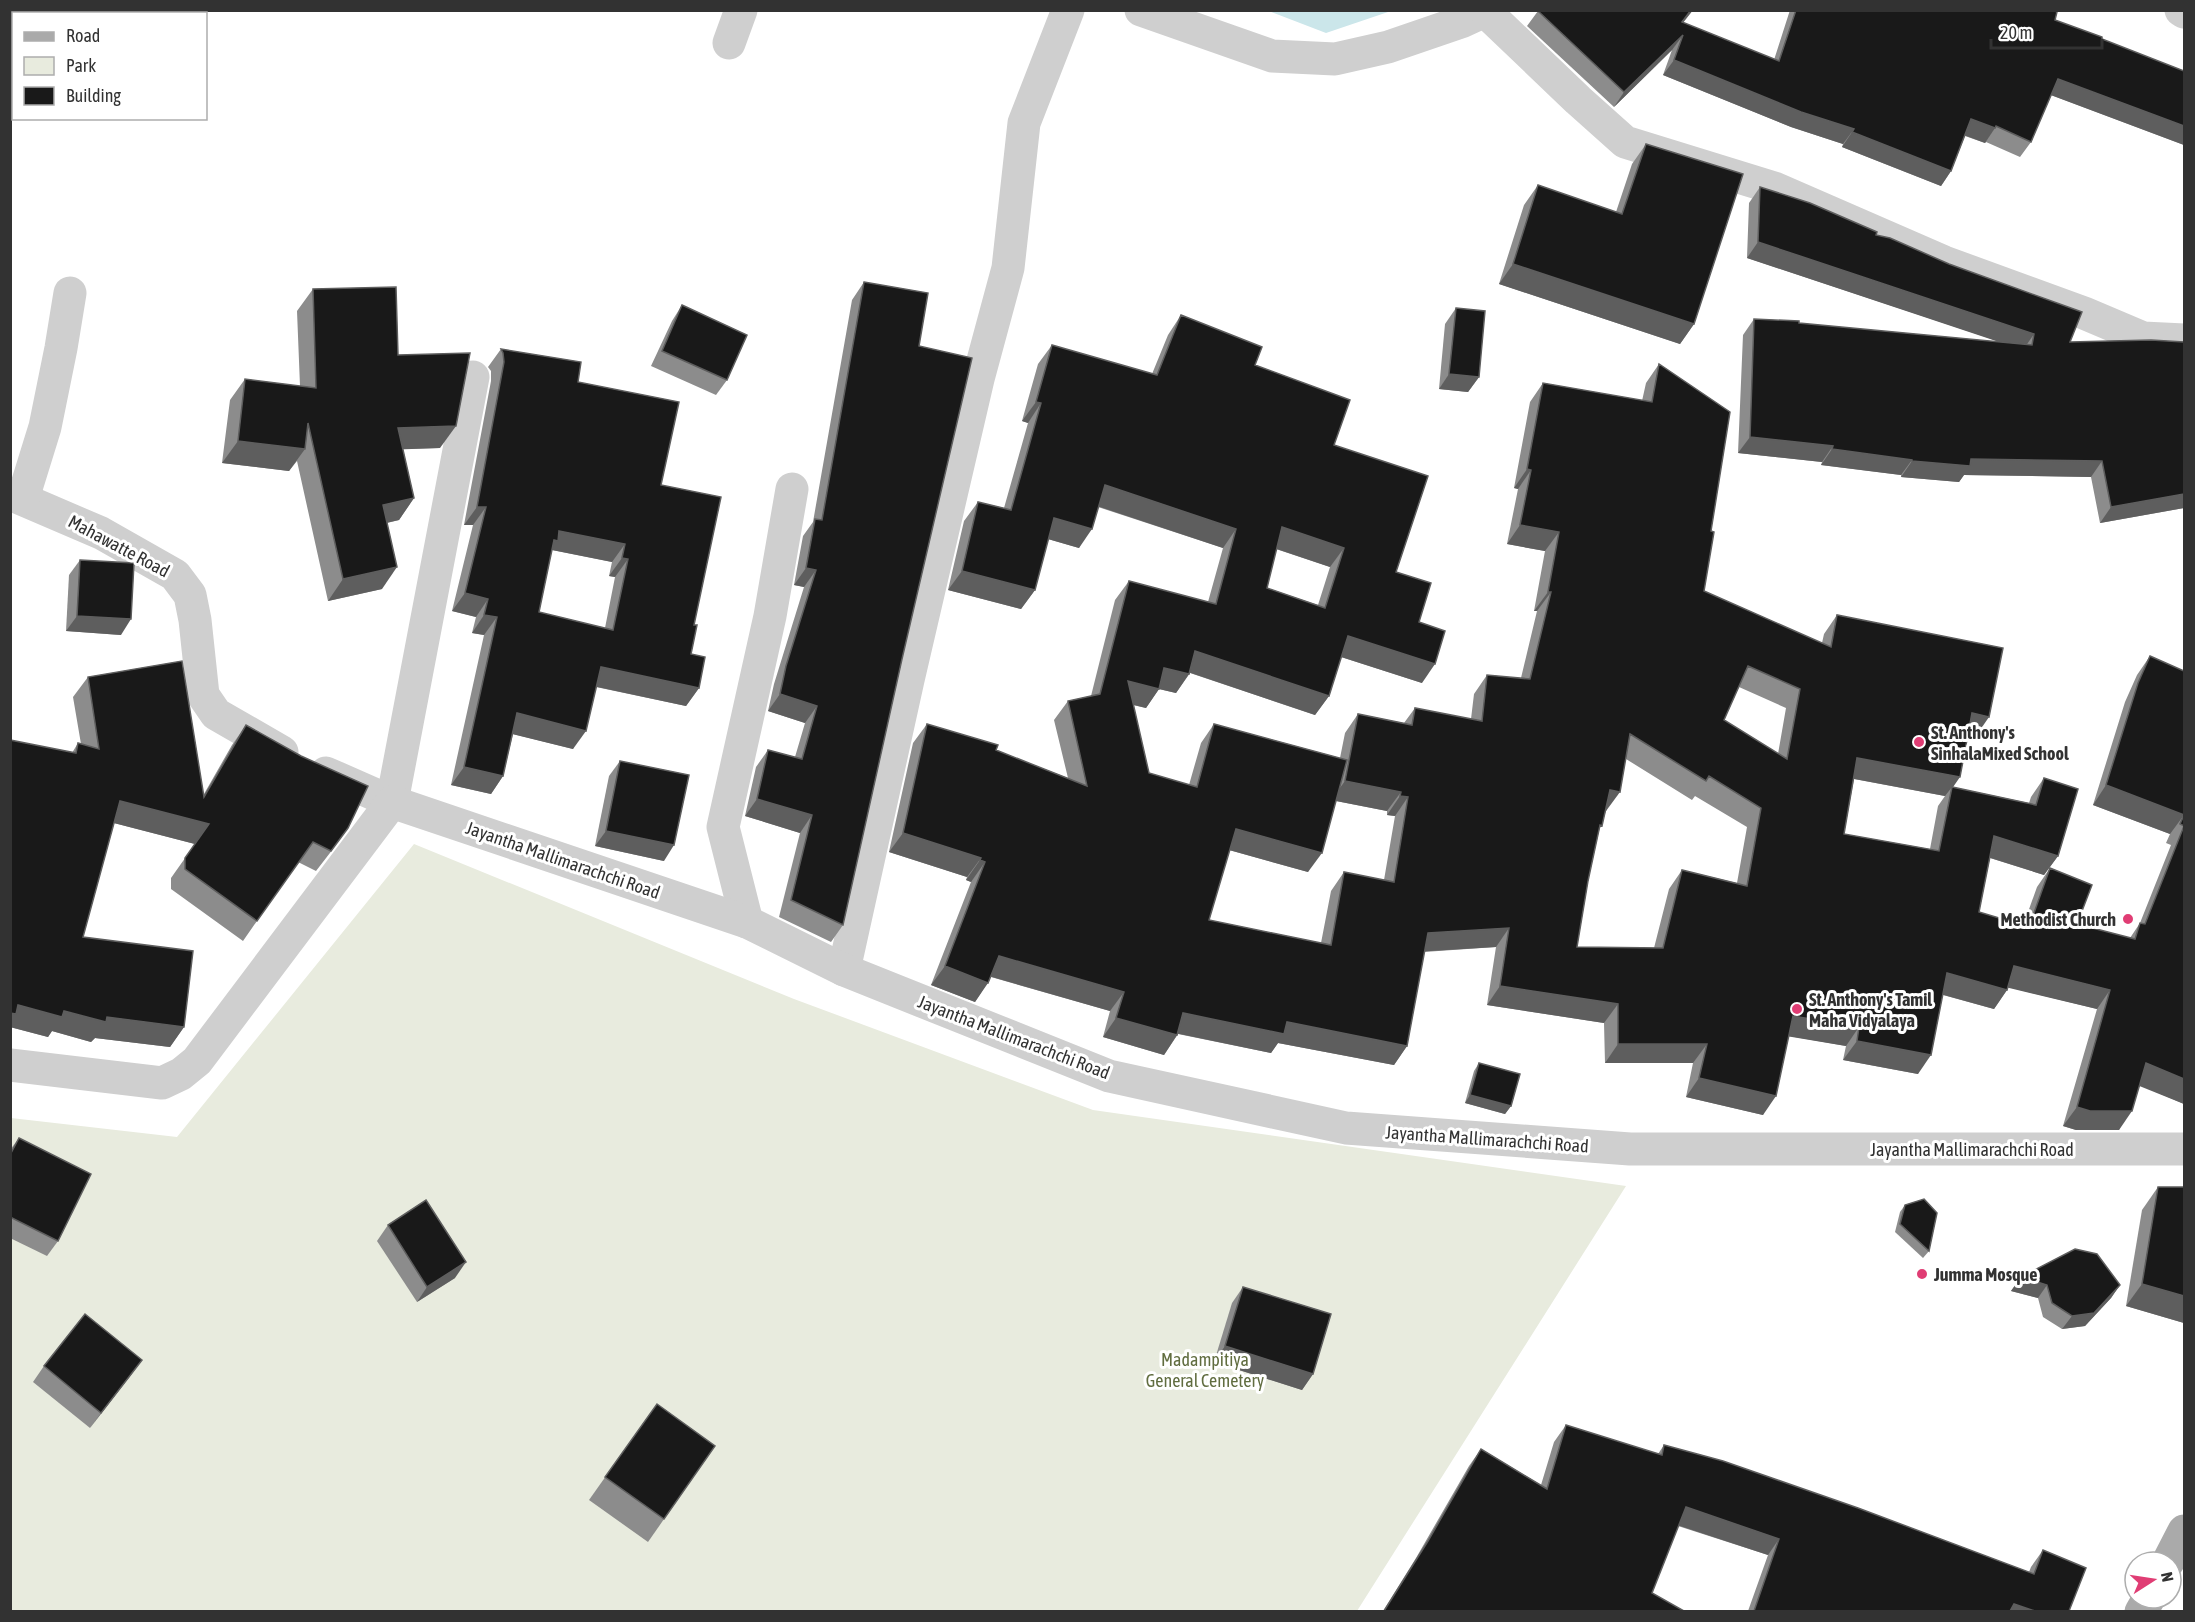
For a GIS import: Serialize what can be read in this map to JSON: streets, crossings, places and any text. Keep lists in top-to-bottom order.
{
  "streets": {
    "street": ["Mahawatte Road", "Jayantha Mallimarachchi Road"]
  },
  "crossings": [
    ["Mahawatte Road", "Jayantha Mallimarachchi Road"]
  ],
  "parks": ["Madampitiya General Cemetery"],
  "places": [
    "St. Anthony's SinhalaMixed School",
    "Methodist Church",
    "St. Anthony's Tamil Maha Vidyalaya",
    "Jumma Mosque"
  ],
  "legend": ["Road", "Park", "Building"],
  "scale_bar": "20 m",
  "north": "right"
}
